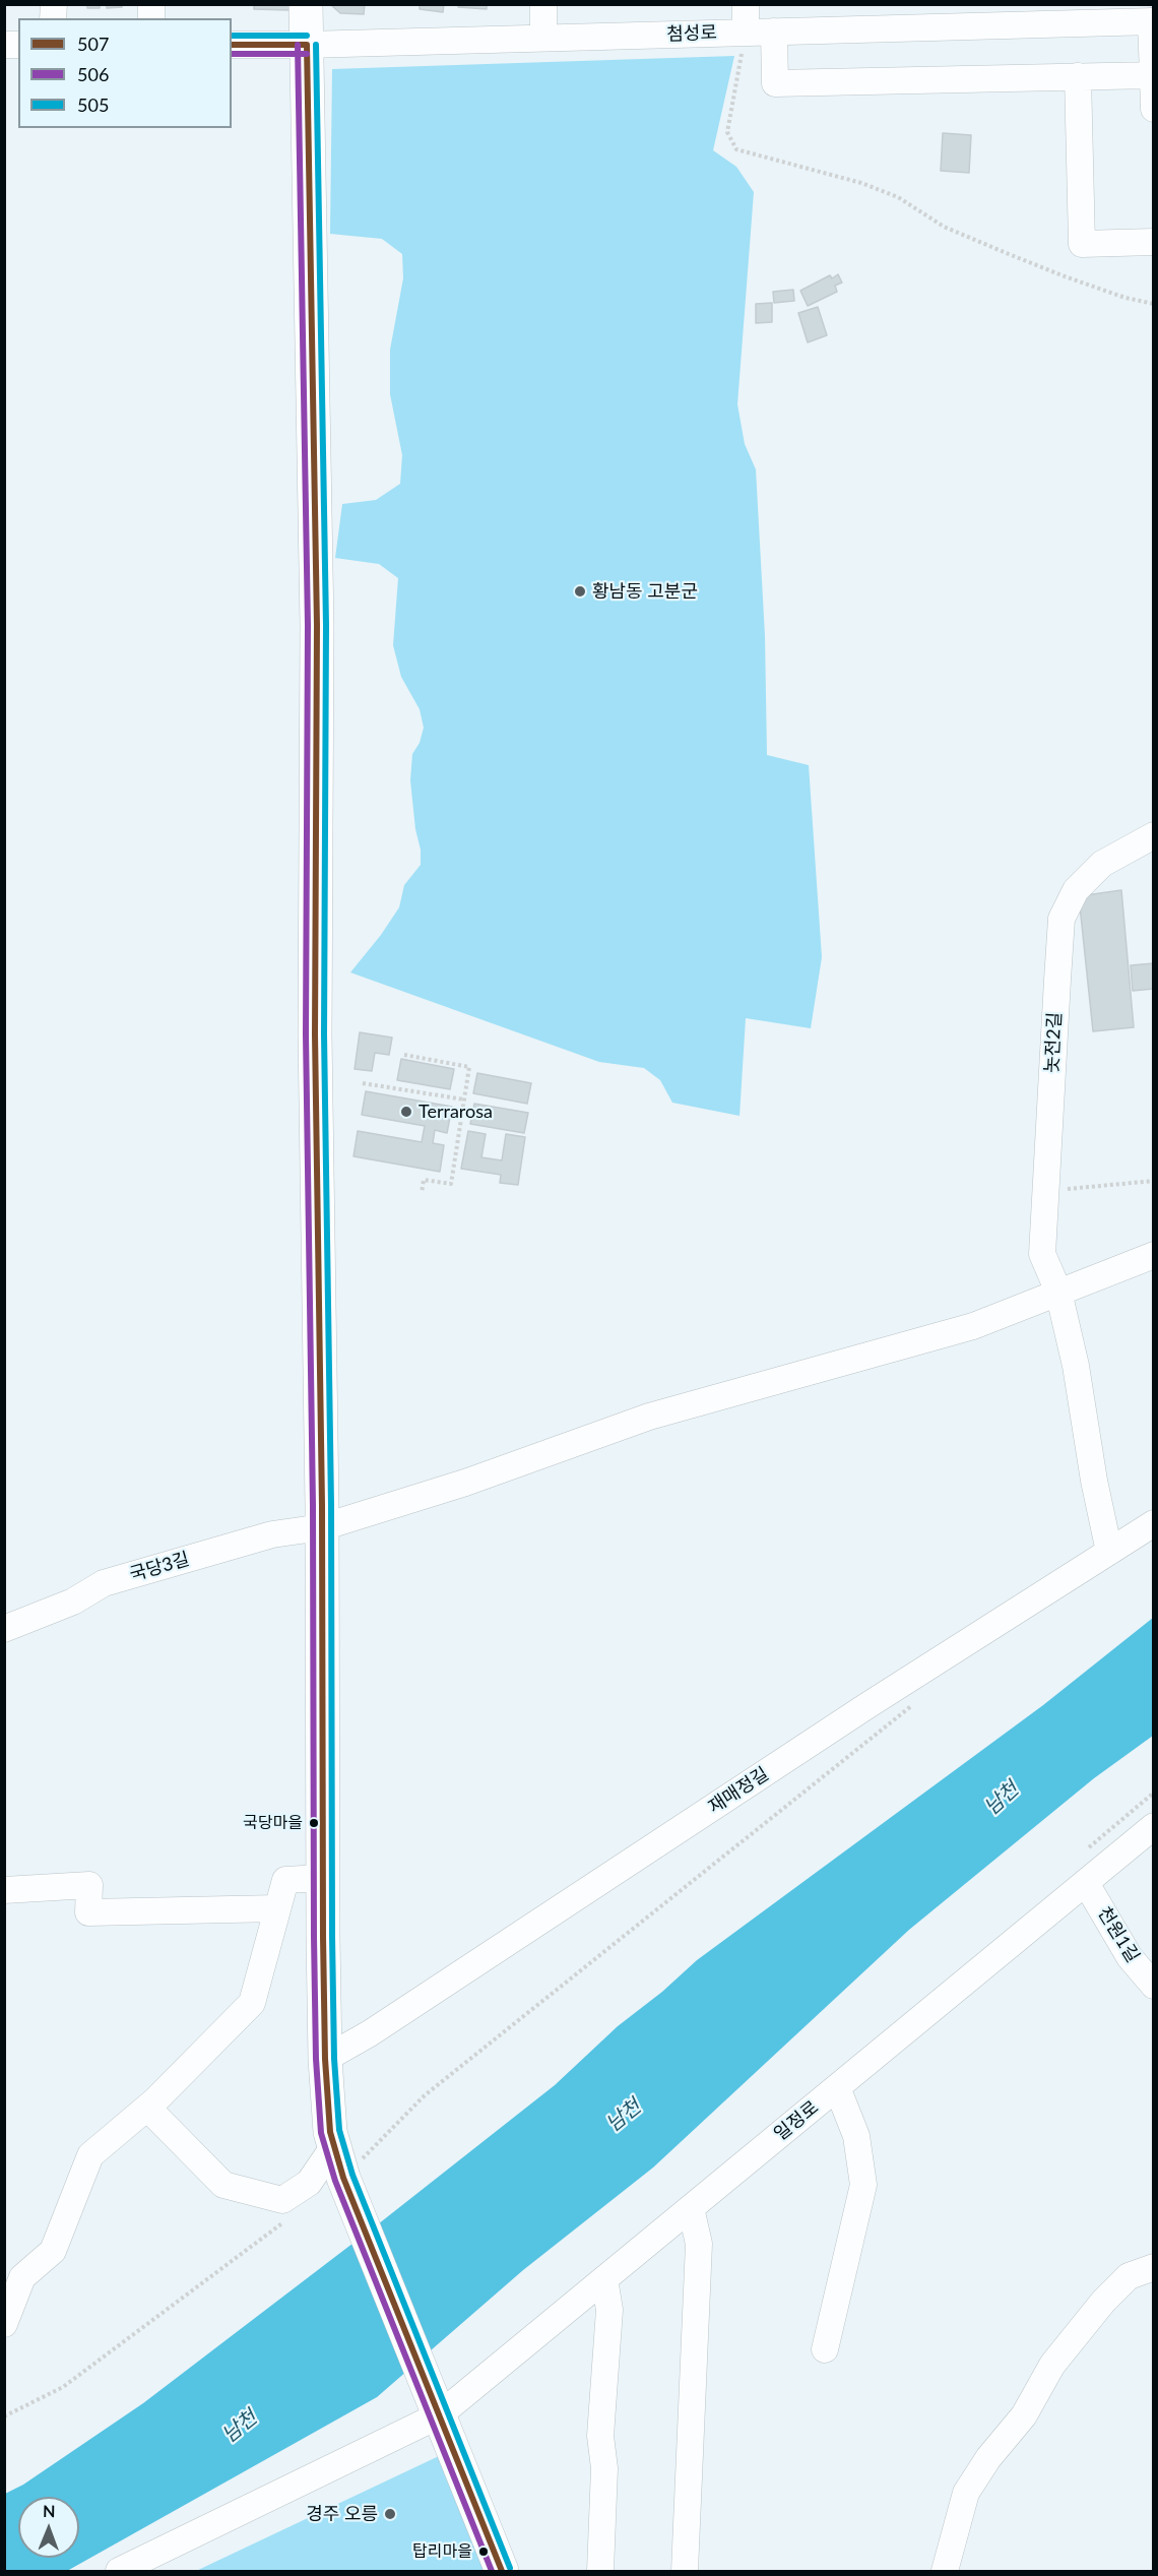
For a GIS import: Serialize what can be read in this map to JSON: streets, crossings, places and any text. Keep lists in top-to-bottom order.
{
  "streets": {
    "street": [
      "첨성로",
      "놋전2길",
      "국당3길",
      "재매정길",
      "천원1길",
      "일정로"
    ]
  },
  "crossings": [
    ["놋전2길", "국당3길"],
    ["놋전2길", "재매정길"],
    ["천원1길", "일정로"]
  ],
  "water": ["남천"],
  "places": [
    "황남동 고분군",
    "Terrarosa",
    "국당마을",
    "경주 오릉",
    "탑리마을"
  ],
  "lines": ["transit line 505", "transit line 507", "transit line 506"],
  "legend": ["507", "506", "505"],
  "north": "top"
}
